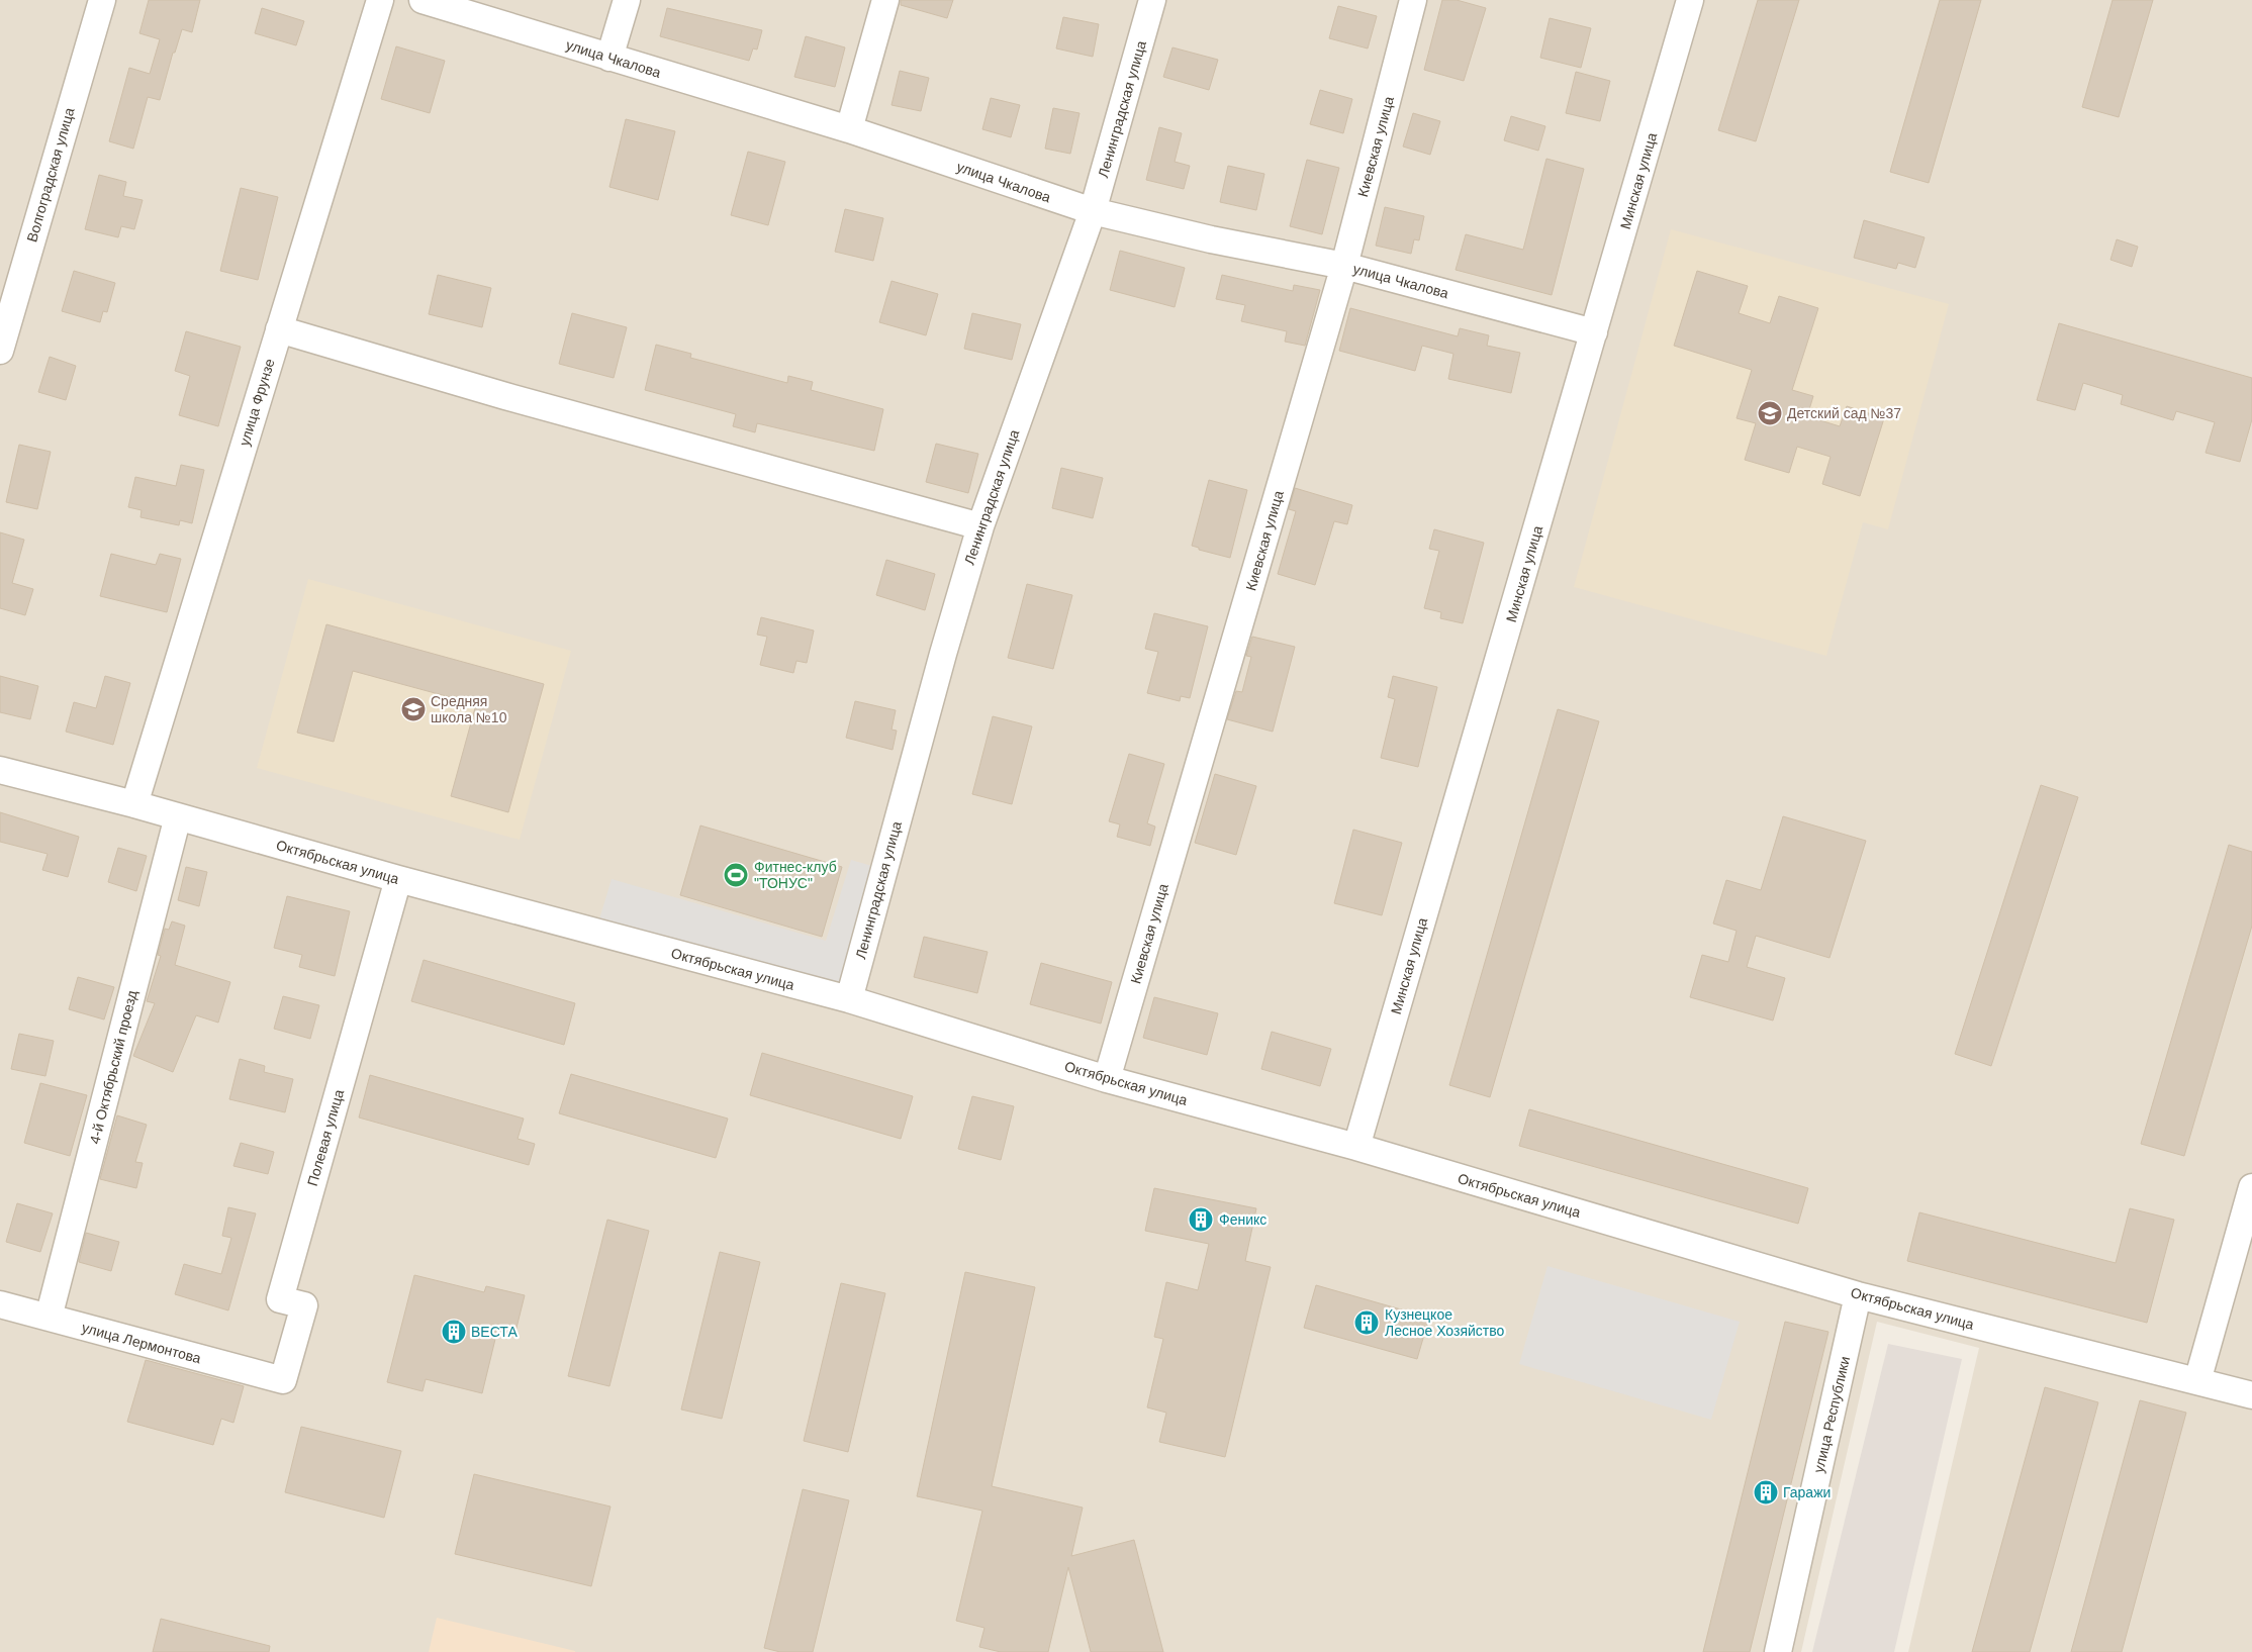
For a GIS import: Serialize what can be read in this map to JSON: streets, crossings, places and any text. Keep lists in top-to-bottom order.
{
  "streets": {
    "street": [
      "улица Чкалова",
      "Ленинградская улица",
      "Киевская улица",
      "Волгоградская улица",
      "Минская улица",
      "улица Фрунзе",
      "Октябрьская улица",
      "4-й Октябрьский проезд",
      "Полевая улица",
      "улица Лермонтова",
      "улица Республики"
    ]
  },
  "crossings": [
    ["улица Чкалова", "Ленинградская улица"],
    ["улица Чкалова", "Киевская улица"],
    ["улица Чкалова", "Минская улица"],
    ["Ленинградская улица", "Октябрьская улица"],
    ["Киевская улица", "Октябрьская улица"],
    ["Минская улица", "Октябрьская улица"],
    ["улица Фрунзе", "Октябрьская улица"],
    ["Октябрьская улица", "4-й Октябрьский проезд"],
    ["Октябрьская улица", "Полевая улица"],
    ["Октябрьская улица", "улица Республики"],
    ["4-й Октябрьский проезд", "улица Лермонтова"],
    ["Полевая улица", "улица Лермонтова"]
  ],
  "places": {
    "school or university": ["Детский сад №37", "Средняя школа №10"],
    "sports": ["Фитнес-клуб \"ТОНУС\""],
    "building": [
      "Феникс",
      "Кузнецкое Лесное Хозяйство",
      "ВЕСТА",
      "Гаражи"
    ]
  }
}
